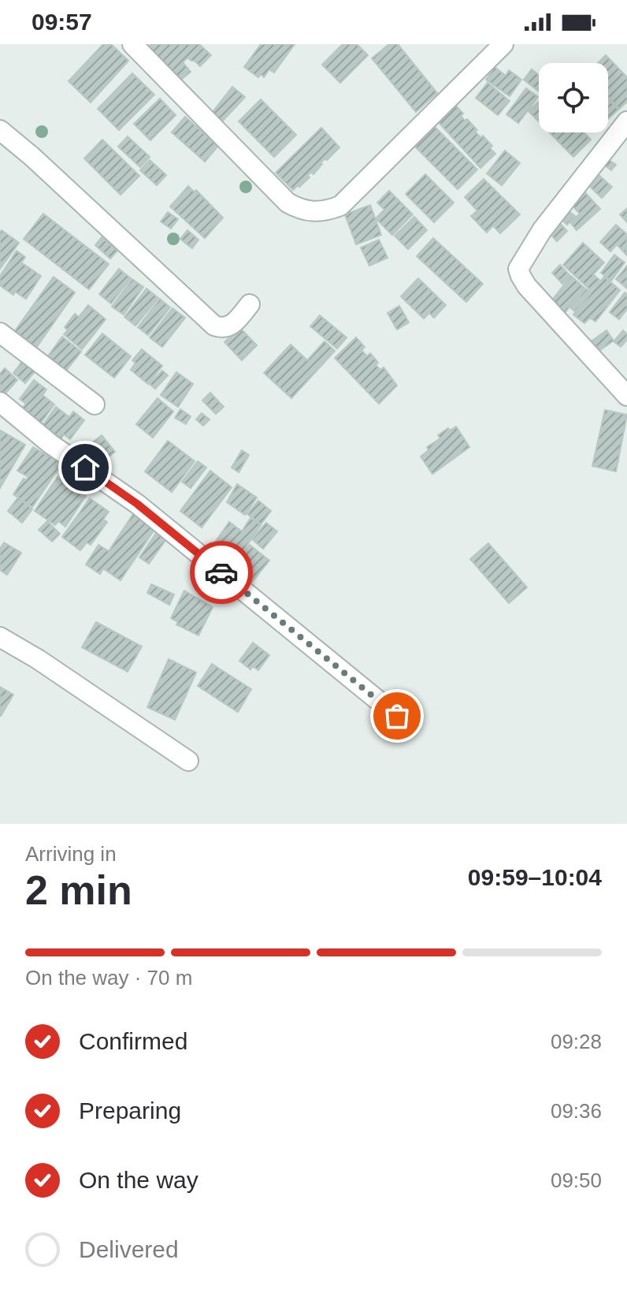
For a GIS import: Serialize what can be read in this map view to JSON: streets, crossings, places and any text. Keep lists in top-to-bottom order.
{
  "page": {
    "status": "09:57",
    "heading": ["2 min", "Arriving in", "09:59–10:04"],
    "bar": "On the way · 70 m",
    "list": [
      ["Confirmed", "09:28"],
      ["Preparing", "09:36"],
      ["On the way", "09:50"],
      "Delivered"
    ]
  }
}
